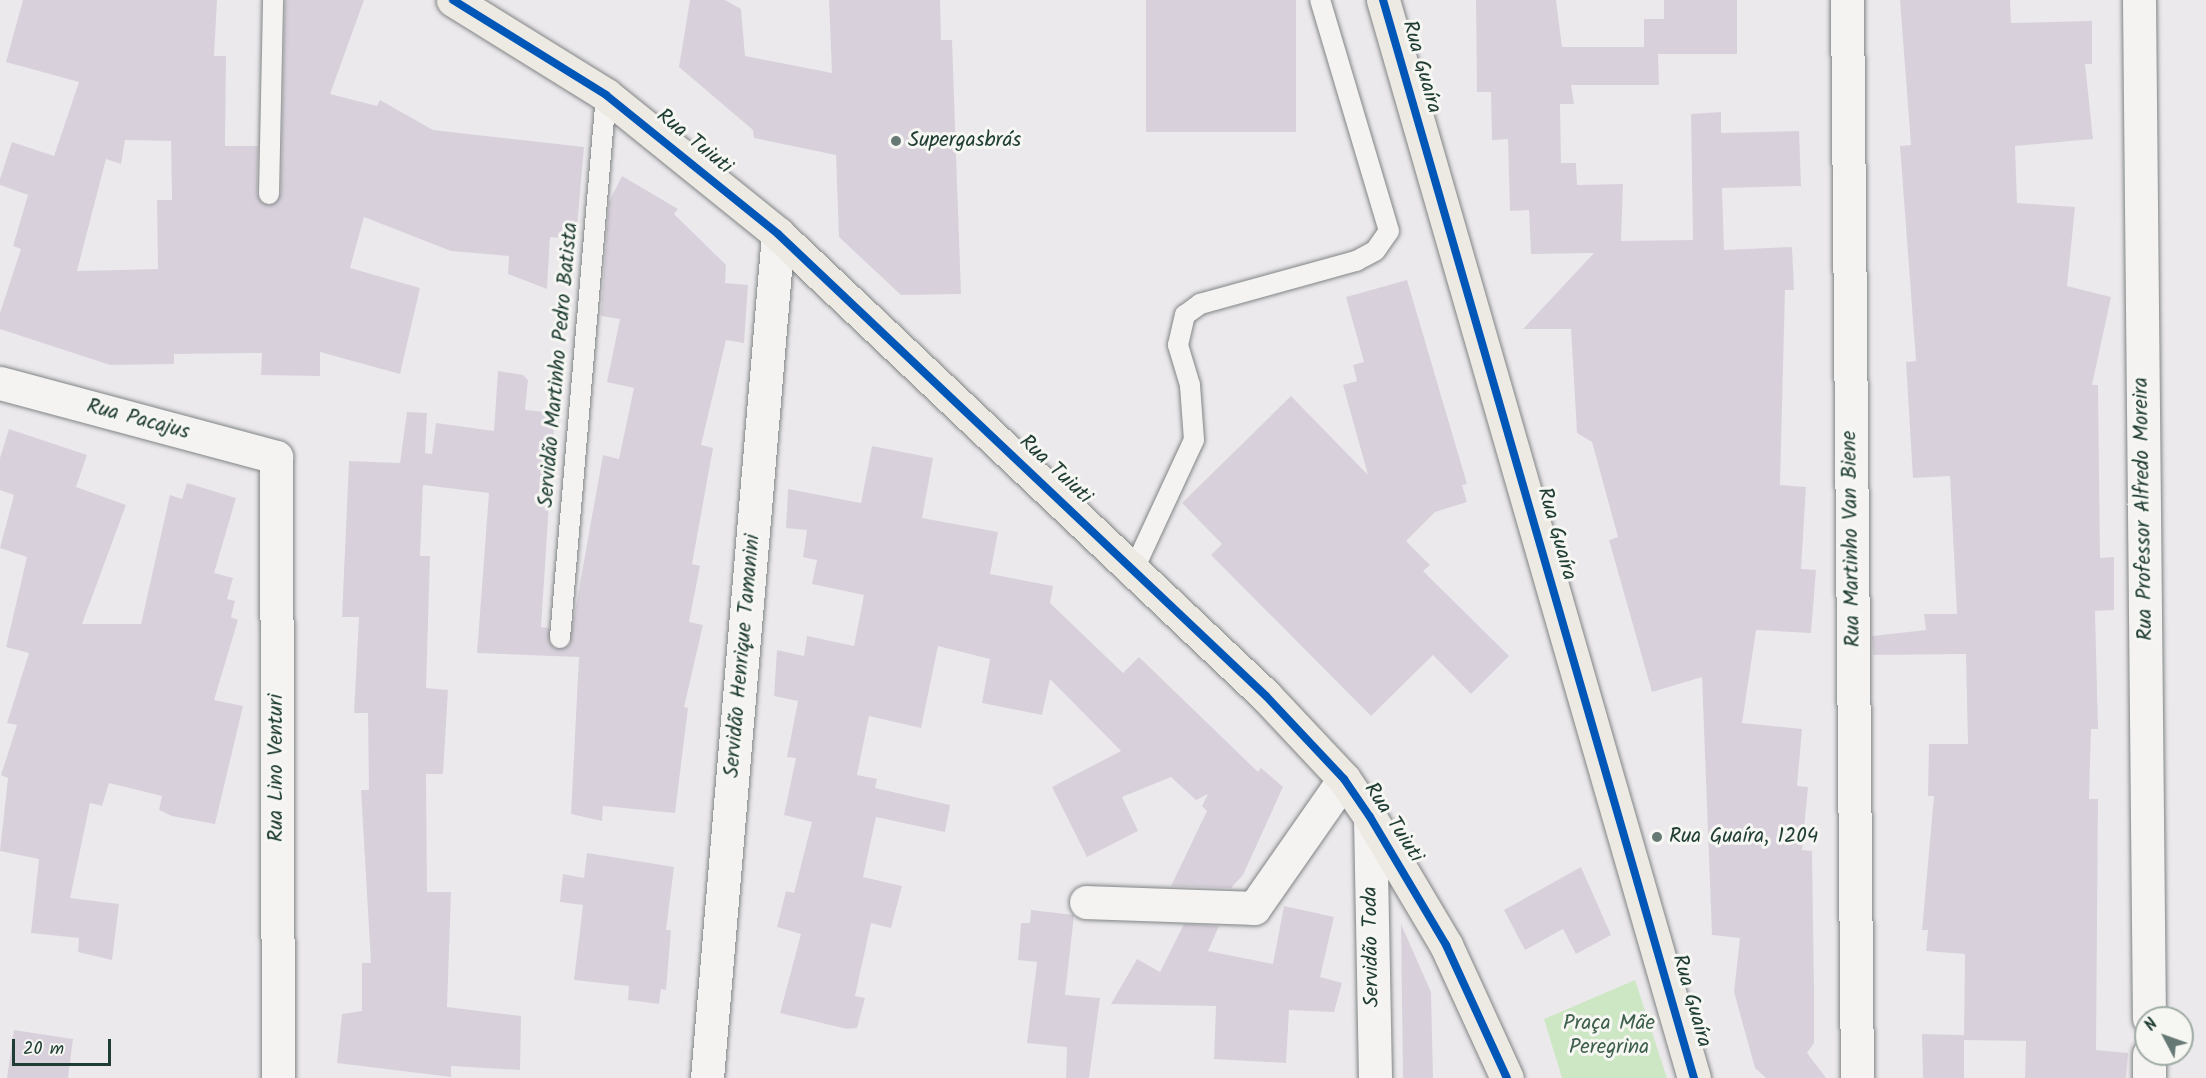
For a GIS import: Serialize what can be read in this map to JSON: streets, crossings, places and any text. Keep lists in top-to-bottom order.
{
  "streets": {
    "main road": ["Rua Guaíra", "Rua Tuiuti"],
    "street": [
      "Rua Pacajus",
      "Rua Professor Alfredo Moreira",
      "Rua Martinho Van Biene",
      "Servidão Henrique Tamanini",
      "Rua Lino Venturi",
      "Servidão Toda"
    ],
    "lane": ["Servidão Martinho Pedro Batista"]
  },
  "crossings": [
    ["Rua Tuiuti", "Servidão Martinho Pedro Batista"],
    ["Rua Tuiuti", "Servidão Henrique Tamanini"],
    ["Rua Tuiuti", "Servidão Toda"],
    ["Rua Pacajus", "Rua Lino Venturi"]
  ],
  "parks": ["Praça Mãe Peregrina"],
  "places": ["Supergasbrás", "Rua Guaíra, 1204"],
  "scale_bar": "20 m",
  "north": "top left"
}
